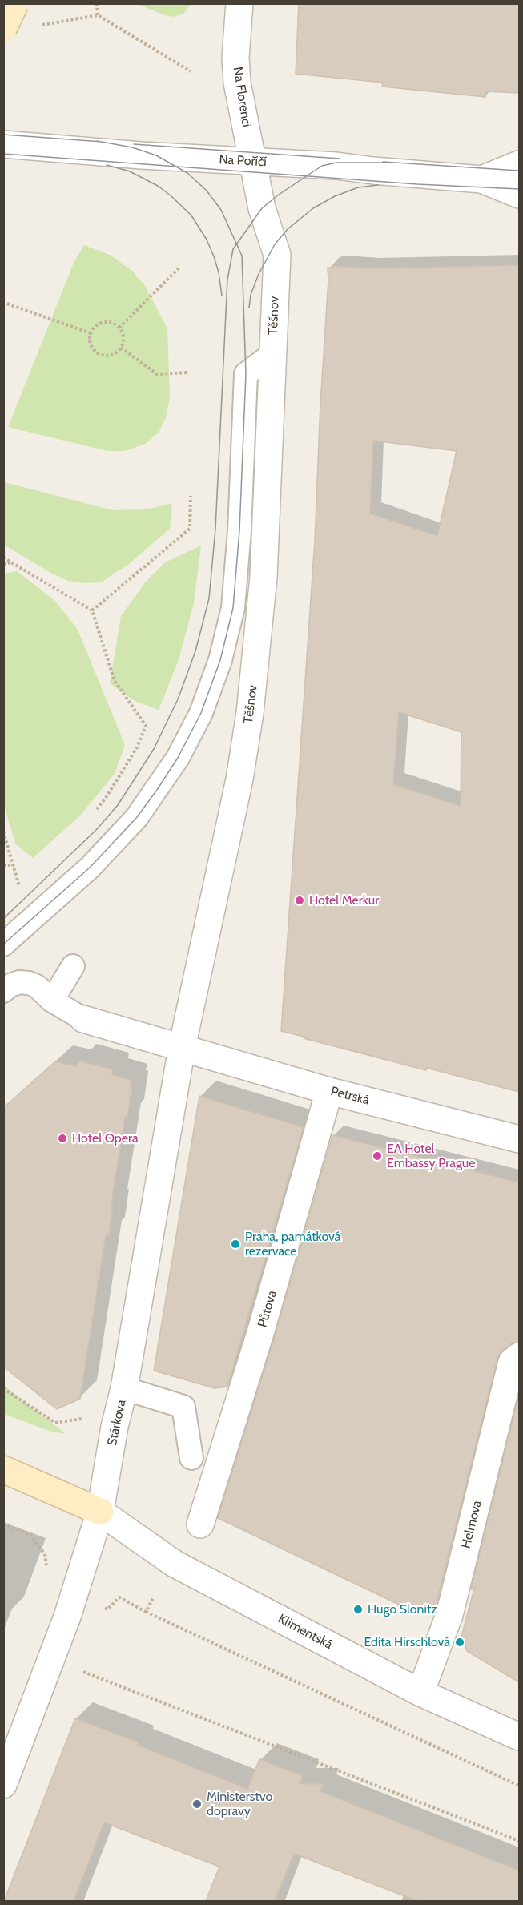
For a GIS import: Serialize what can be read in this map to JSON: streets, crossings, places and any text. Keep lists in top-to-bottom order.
{
  "streets": {
    "street": [
      "Na Florenci",
      "Na Poříčí",
      "Těšnov",
      "Petrská",
      "Půtova",
      "Stárkova",
      "Helmova",
      "Klimentská"
    ]
  },
  "crossings": [
    ["Na Florenci", "Na Poříčí"],
    ["Na Florenci", "Těšnov"],
    ["Na Poříčí", "Těšnov"],
    ["Těšnov", "Petrská"],
    ["Těšnov", "Stárkova"],
    ["Petrská", "Půtova"],
    ["Petrská", "Stárkova"],
    ["Stárkova", "Klimentská"],
    ["Helmova", "Klimentská"]
  ],
  "places": [
    "Hotel Merkur",
    "Hotel Opera",
    "EA Hotel Embassy Prague",
    "Praha, památková rezervace",
    "Hugo Slonitz",
    "Edita Hirschlová",
    "Ministerstvo dopravy"
  ]
}
